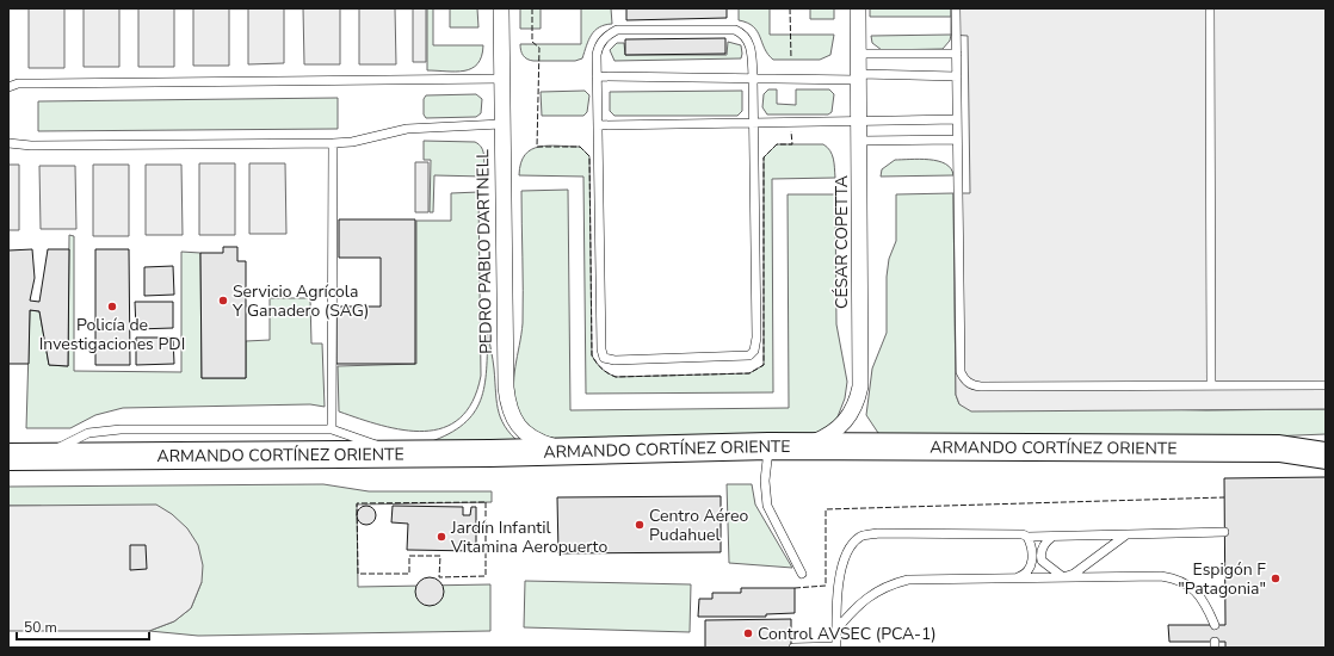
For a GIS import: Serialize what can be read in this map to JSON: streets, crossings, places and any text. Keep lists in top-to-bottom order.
{
  "streets": {
    "highway": ["ARMANDO CORTÍNEZ ORIENTE"],
    "street": ["CÉSAR COPETTA", "PEDRO PABLO DARTNELL"]
  },
  "crossings": [
    ["CÉSAR COPETTA", "ARMANDO CORTÍNEZ ORIENTE"],
    ["PEDRO PABLO DARTNELL", "ARMANDO CORTÍNEZ ORIENTE"]
  ],
  "places": [
    "Servicio Agrícola Y Ganadero (SAG)",
    "Policía de Investigaciones PDI",
    "Centro Aéreo Pudahuel",
    "Jardín Infantil Vitamina Aeropuerto",
    "Espigón F \"Patagonia\"",
    "Control AVSEC (PCA-1)"
  ],
  "scale_bar": "50 m"
}
